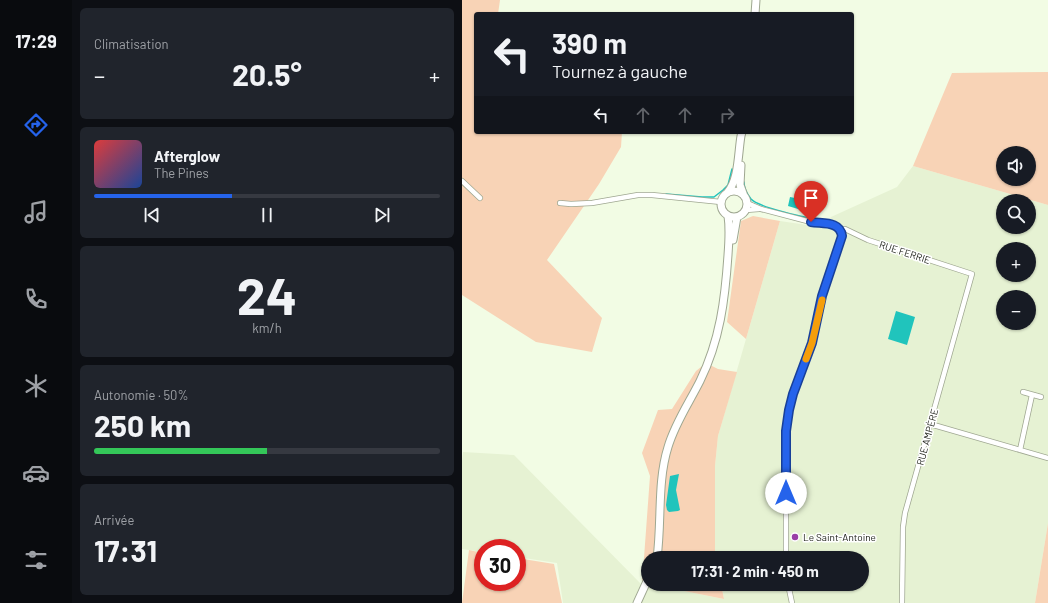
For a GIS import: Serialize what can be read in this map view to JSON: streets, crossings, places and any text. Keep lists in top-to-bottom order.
{
  "streets": {
    "street": ["RUE FERRIE", "RUE AMPÈRE"]
  },
  "crossings": [
    ["RUE FERRIE", "RUE AMPÈRE"]
  ],
  "places": ["Le Saint-Antoine"],
  "page": {
    "tabs": "17:29",
    "tile": [
      "Climatisation",
      ["24", "km/h"],
      ["Autonomie · 50%", "250 km"],
      ["Arrivée", "17:31"]
    ],
    "turn": ["390 m", "Tournez à gauche"],
    "heat": ["−", "20.5°", "+"],
    "song": ["Afterglow", "The Pines"],
    "map_buttons": ["+", "−"],
    "limit": "30",
    "trip": "17:31 · 2 min · 450 m"
  }
}
